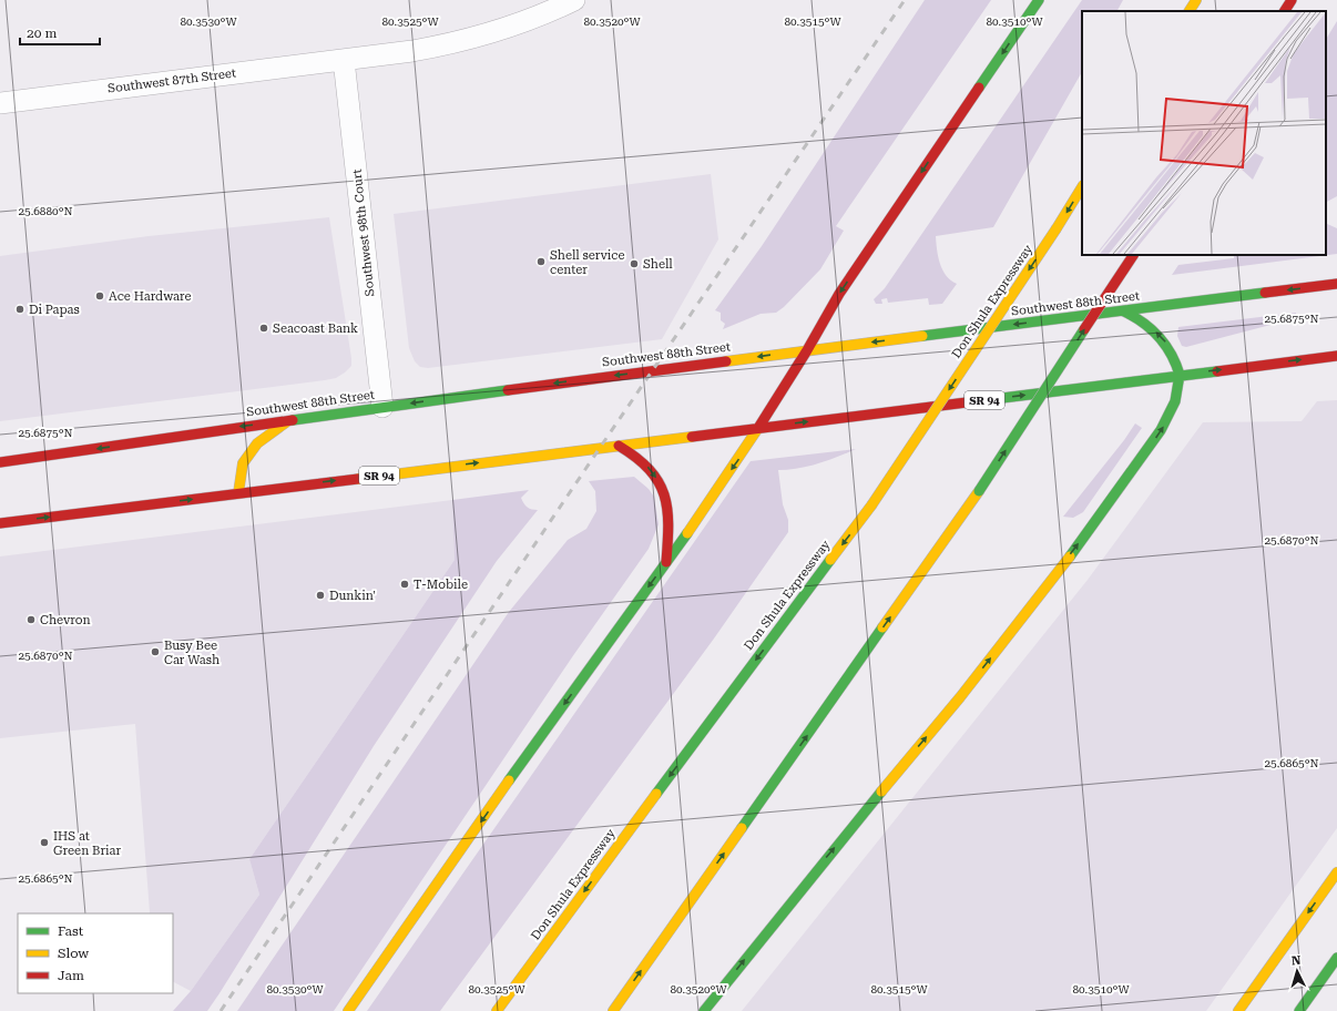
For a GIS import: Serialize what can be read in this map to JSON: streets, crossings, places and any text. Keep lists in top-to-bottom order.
{
  "streets": {
    "main road": ["Don Shula Expressway", "Southwest 88th Street", "SR 94"],
    "street": ["Southwest 87th Street", "Southwest 98th Court"]
  },
  "crossings": [
    ["Southwest 87th Street", "Southwest 98th Court"],
    ["Southwest 98th Court", "Southwest 88th Street"]
  ],
  "places": [
    "Shell service center",
    "Shell",
    "Ace Hardware",
    "Di Papas",
    "Seacoast Bank",
    "T-Mobile",
    "Dunkin'",
    "Chevron",
    "Busy Bee Car Wash",
    "IHS at Green Briar"
  ],
  "legend": ["Fast", "Slow", "Jam"],
  "scale_bar": "20 m",
  "north": "top",
  "coordinates": [
    "80.3530°W",
    "80.3525°W",
    "80.3520°W",
    "80.3515°W",
    "80.3510°W",
    "25.6880°N",
    "25.6875°N",
    "25.6870°N",
    "25.6865°N"
  ]
}
